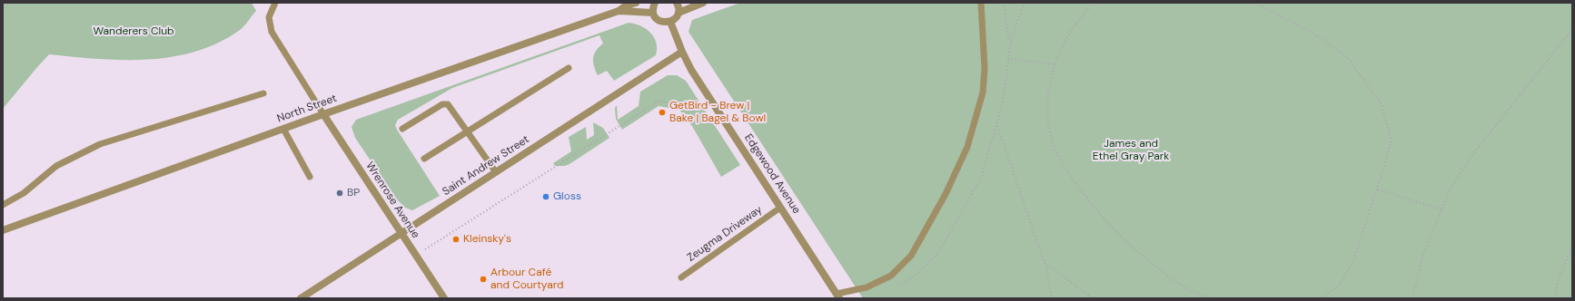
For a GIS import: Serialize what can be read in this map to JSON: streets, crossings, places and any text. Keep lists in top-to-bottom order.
{
  "streets": {
    "street": [
      "North Street",
      "Saint Andrew Street",
      "Edgewood Avenue",
      "Wrenrose Avenue"
    ],
    "lane": ["Zeugma Driveway"]
  },
  "crossings": [
    ["North Street", "Wrenrose Avenue"],
    ["Saint Andrew Street", "Edgewood Avenue"],
    ["Saint Andrew Street", "Wrenrose Avenue"],
    ["Edgewood Avenue", "Zeugma Driveway"]
  ],
  "parks": ["Wanderers Club", "James and Ethel Gray Park"],
  "places": [
    "GetBird - Brew | Bake | Bagel & Bowl",
    "BP",
    "Gloss",
    "Kleinsky's",
    "Arbour Café and Courtyard"
  ]
}
